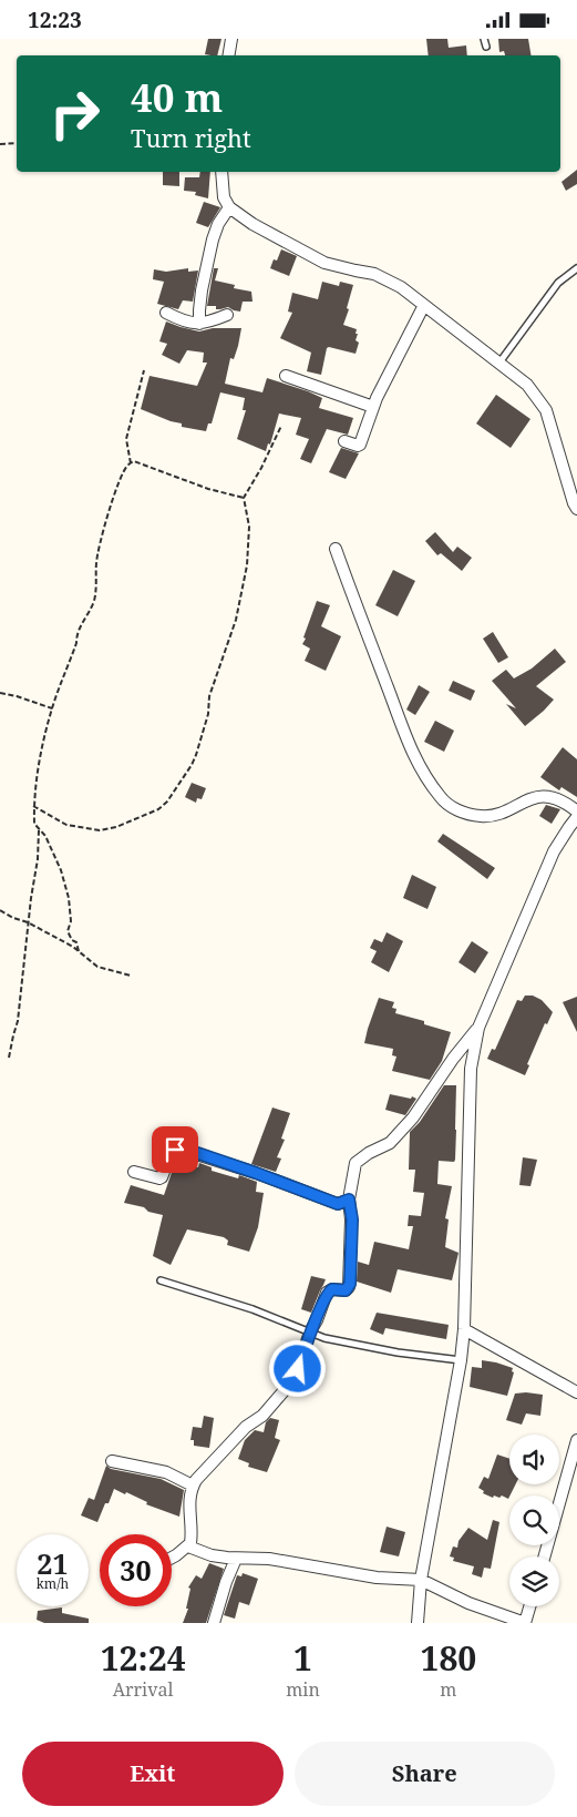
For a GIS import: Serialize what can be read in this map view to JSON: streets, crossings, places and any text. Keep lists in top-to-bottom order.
{
  "page": {
    "status": "12:23",
    "turn": ["40 m", "Turn right"],
    "speed": "21 km/h",
    "limit": "30",
    "eta": [
      "12:24",
      "Arrival",
      "1",
      "min",
      "180",
      "m"
    ],
    "buttons": ["Exit", "Share"]
  }
}
